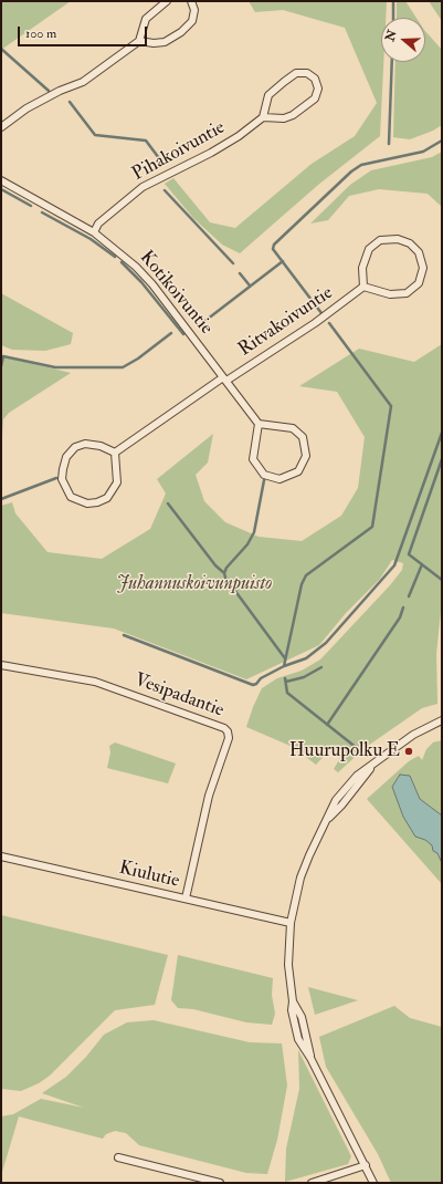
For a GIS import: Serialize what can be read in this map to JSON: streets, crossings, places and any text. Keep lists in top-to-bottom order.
{
  "streets": {
    "street": [
      "Pihakoivuntie",
      "Kotikoivuntie",
      "Ritvakoivuntie",
      "Vesipadantie",
      "Kiulutie"
    ]
  },
  "crossings": [
    ["Pihakoivuntie", "Kotikoivuntie"],
    ["Kotikoivuntie", "Ritvakoivuntie"],
    ["Vesipadantie", "Kiulutie"]
  ],
  "parks": ["Juhannuskoivunpuisto"],
  "places": ["Huurupolku E"],
  "scale_bar": "100 m",
  "north": "left"
}
